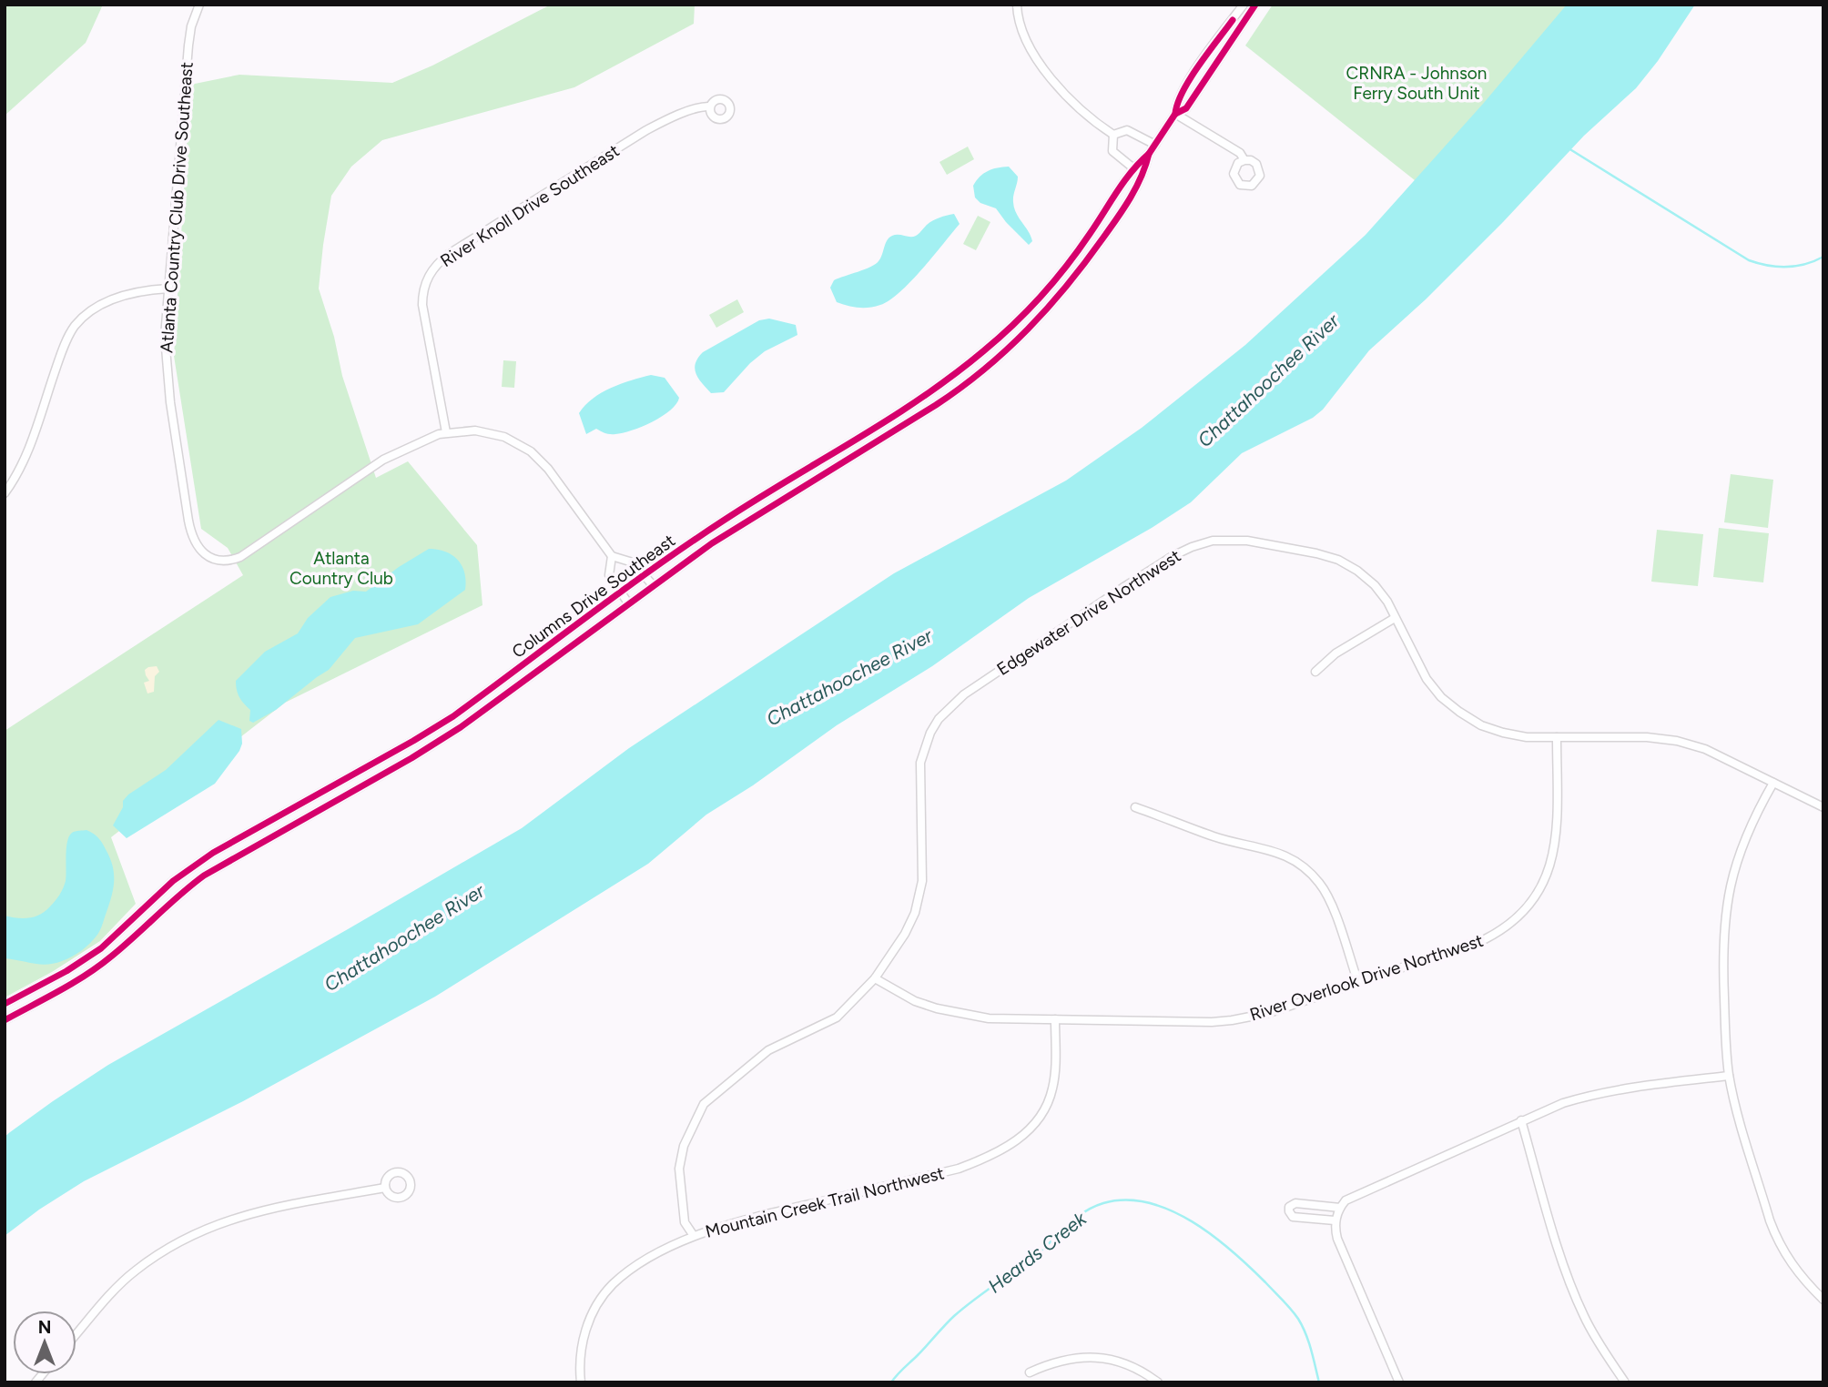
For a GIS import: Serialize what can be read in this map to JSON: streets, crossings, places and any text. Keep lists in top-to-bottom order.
{
  "streets": {
    "street": [
      "River Knoll Drive Southeast",
      "Atlanta Country Club Drive Southeast",
      "Columns Drive Southeast",
      "Edgewater Drive Northwest",
      "River Overlook Drive Northwest",
      "Mountain Creek Trail Northwest"
    ]
  },
  "crossings": [
    ["River Knoll Drive Southeast", "Atlanta Country Club Drive Southeast"],
    ["Atlanta Country Club Drive Southeast", "Columns Drive Southeast"],
    ["Edgewater Drive Northwest", "River Overlook Drive Northwest"],
    ["Edgewater Drive Northwest", "Mountain Creek Trail Northwest"],
    ["River Overlook Drive Northwest", "Mountain Creek Trail Northwest"]
  ],
  "water": ["Chattahoochee River", "Heards Creek"],
  "parks": ["CRNRA - Johnson Ferry South Unit", "Atlanta Country Club"],
  "north": "top"
}
